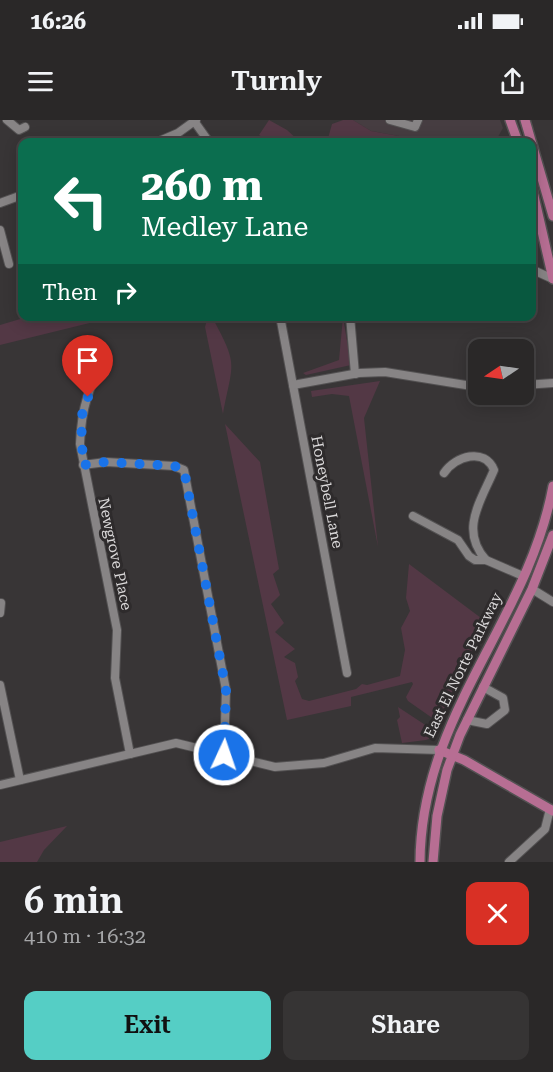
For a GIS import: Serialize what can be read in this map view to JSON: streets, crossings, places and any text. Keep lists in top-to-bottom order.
{
  "streets": {
    "main road": ["East El Norte Parkway"],
    "street": ["Honeybell Lane", "Newgrove Place"]
  },
  "north": "left",
  "page": {
    "status": "16:26",
    "header": "Turnly",
    "turn": ["260 m", "Medley Lane"],
    "then": "Then",
    "heading": ["6 min", "410 m · 16:32"],
    "buttons": ["Exit", "Share"]
  }
}
